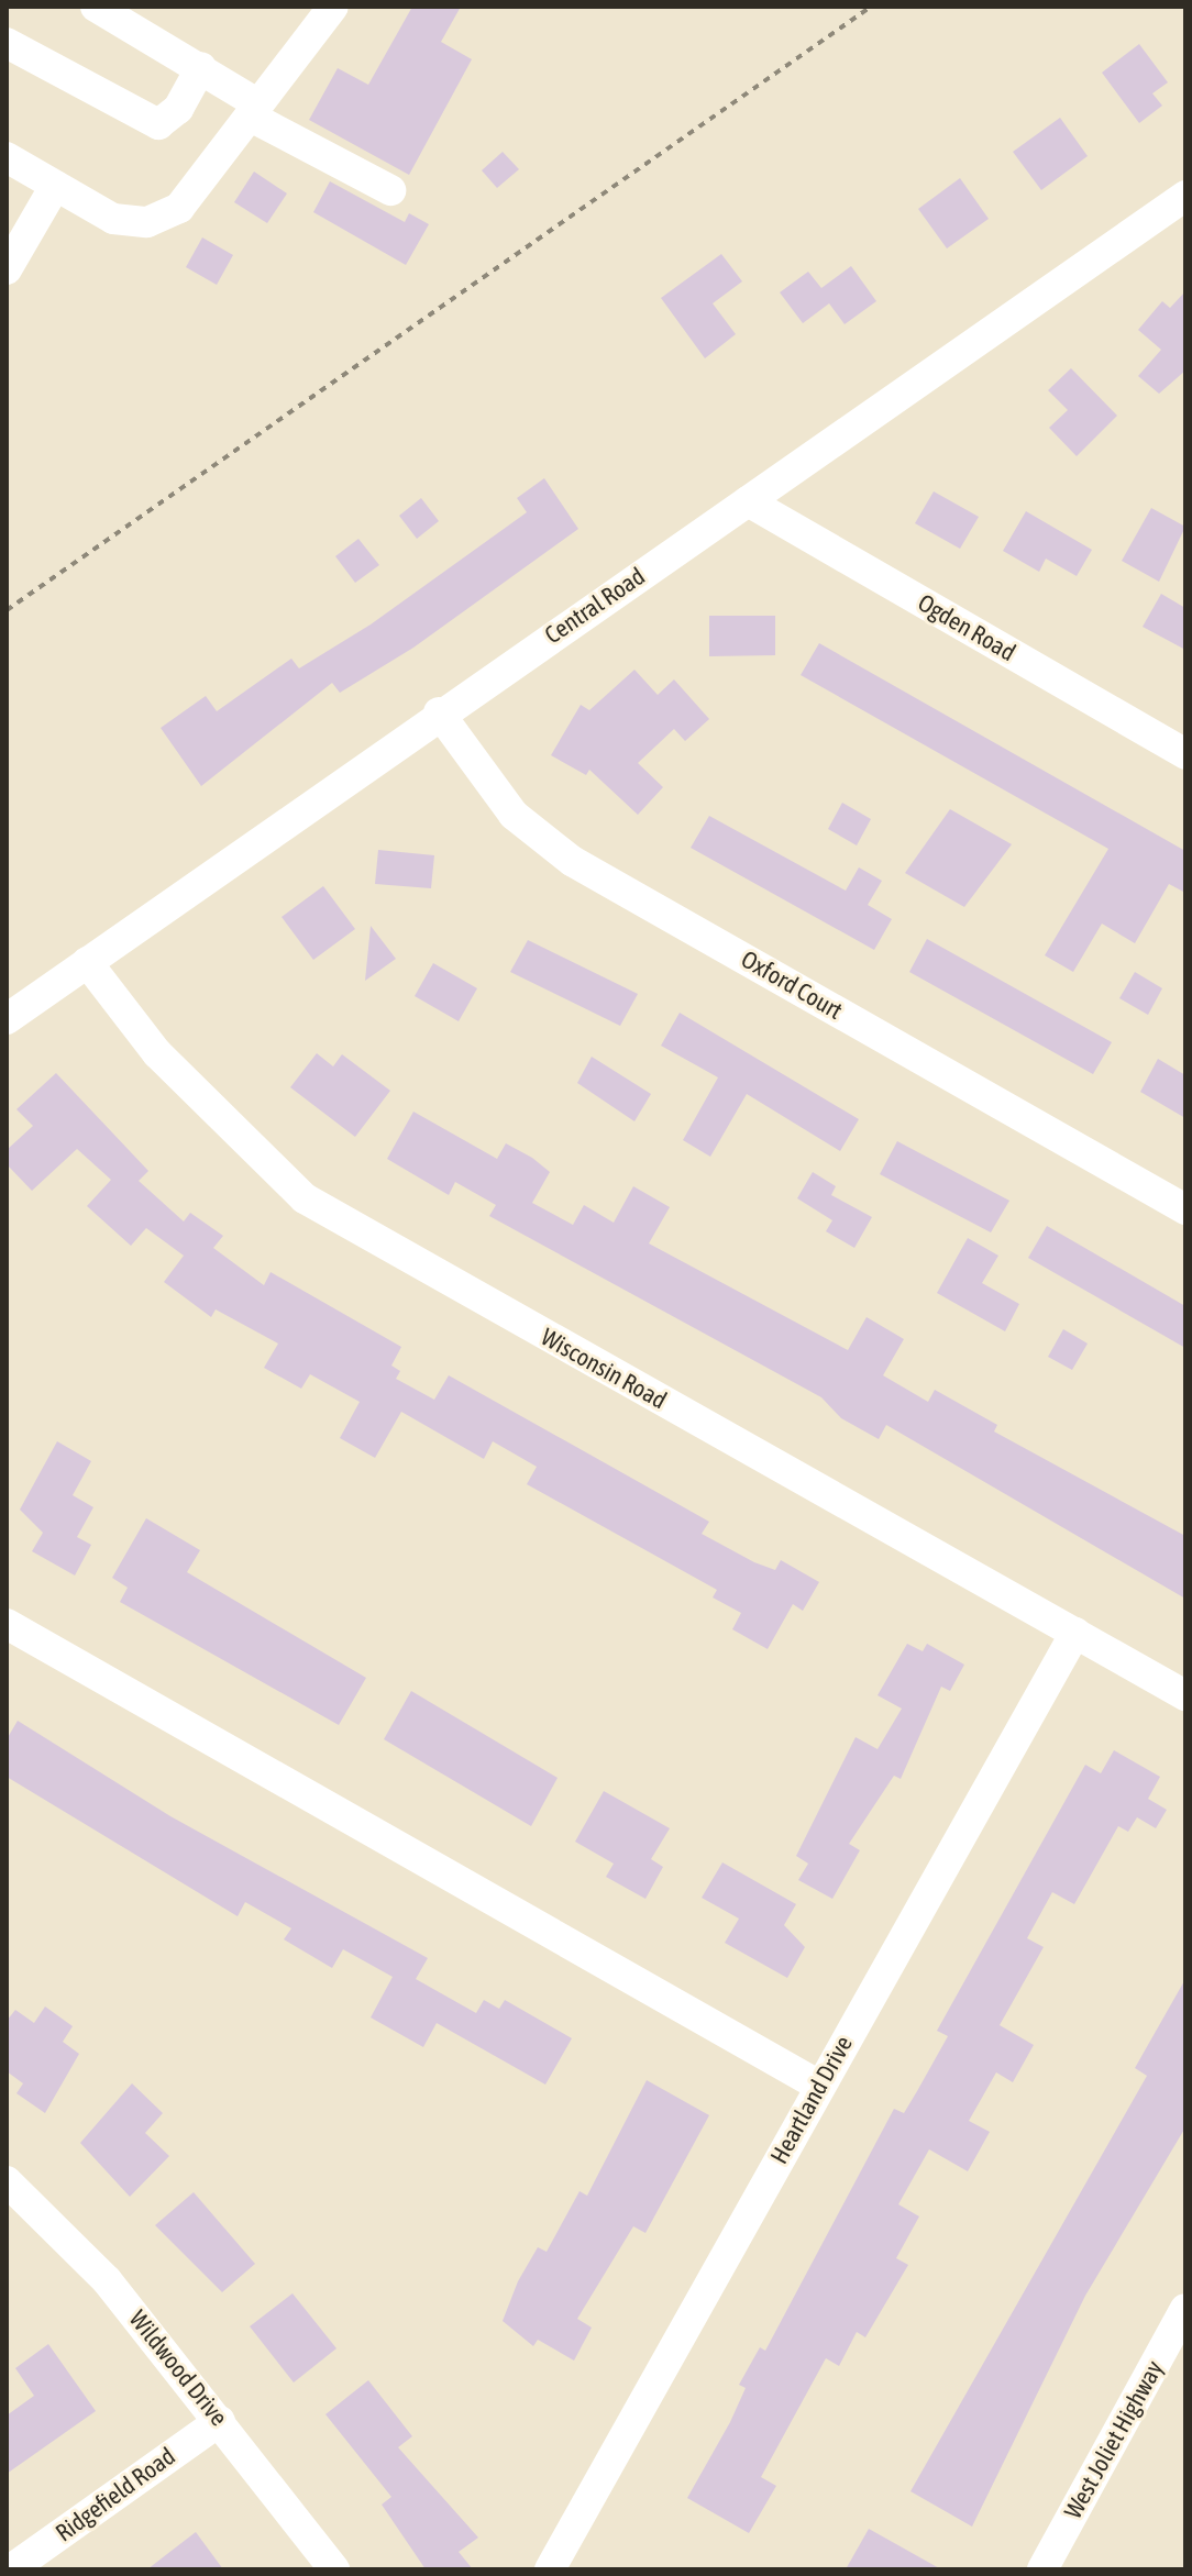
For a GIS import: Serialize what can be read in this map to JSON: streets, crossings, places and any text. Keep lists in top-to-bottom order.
{
  "streets": {
    "street": [
      "Central Road",
      "Ogden Road",
      "Oxford Court",
      "Wisconsin Road",
      "Heartland Drive",
      "Wildwood Drive",
      "West Joliet Highway",
      "Ridgefield Road"
    ]
  },
  "crossings": [
    ["Central Road", "Ogden Road"],
    ["Central Road", "Oxford Court"],
    ["Central Road", "Wisconsin Road"],
    ["Wisconsin Road", "Heartland Drive"],
    ["Wildwood Drive", "Ridgefield Road"]
  ]
}
